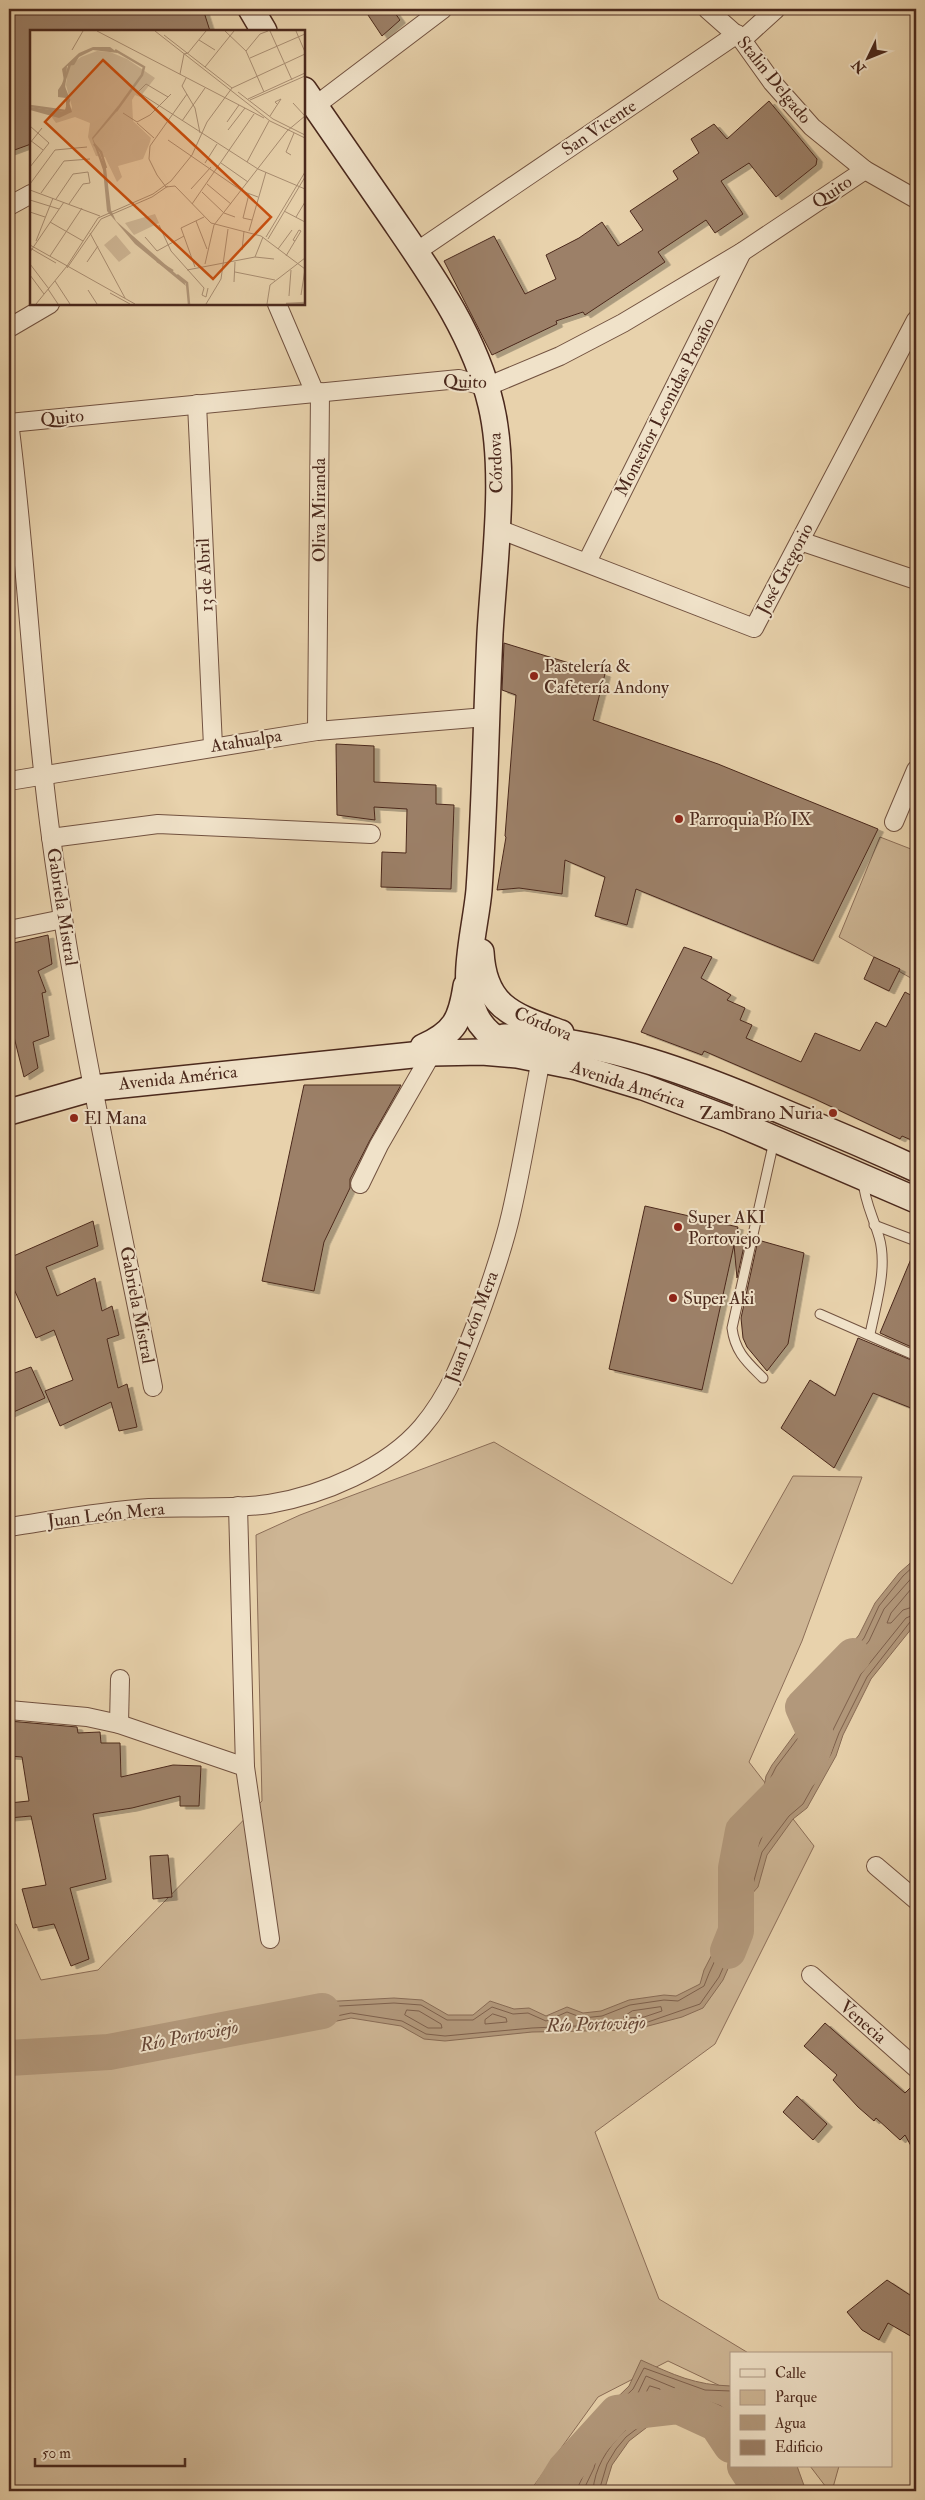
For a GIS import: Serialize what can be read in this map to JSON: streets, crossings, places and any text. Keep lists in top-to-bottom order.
{
  "streets": {
    "street": [
      "Stalin Delgado",
      "San Vicente",
      "Quito",
      "Monseñor Leonidas Proaño",
      "Córdova",
      "Oliva Miranda",
      "José Gregorio",
      "13 de Abril",
      "Atahualpa",
      "Gabriela Mistral",
      "Avenida América",
      "Juan León Mera",
      "Venecia"
    ]
  },
  "crossings": [
    ["Stalin Delgado", "San Vicente"],
    ["Stalin Delgado", "Quito"],
    ["San Vicente", "Córdova"],
    ["Quito", "Monseñor Leonidas Proaño"],
    ["Quito", "Córdova"],
    ["Quito", "Oliva Miranda"],
    ["Quito", "13 de Abril"],
    ["Quito", "Gabriela Mistral"],
    ["Monseñor Leonidas Proaño", "José Gregorio"],
    ["Córdova", "José Gregorio"],
    ["Córdova", "Atahualpa"],
    ["Córdova", "Avenida América"],
    ["Córdova", "Juan León Mera"],
    ["Oliva Miranda", "Atahualpa"],
    ["13 de Abril", "Atahualpa"],
    ["Atahualpa", "Gabriela Mistral"],
    ["Gabriela Mistral", "Avenida América"],
    ["Avenida América", "Juan León Mera"]
  ],
  "water": ["Río Portoviejo"],
  "places": [
    "Pastelería & Cafetería Andony",
    "Parroquia Pío IX",
    "Zambrano Nuria",
    "El Mana",
    "Super AKI Portoviejo",
    "Super Aki"
  ],
  "legend": [
    "Calle",
    "Parque",
    "Agua",
    "Edificio"
  ],
  "scale_bar": "50 m",
  "north": "bottom left"
}
